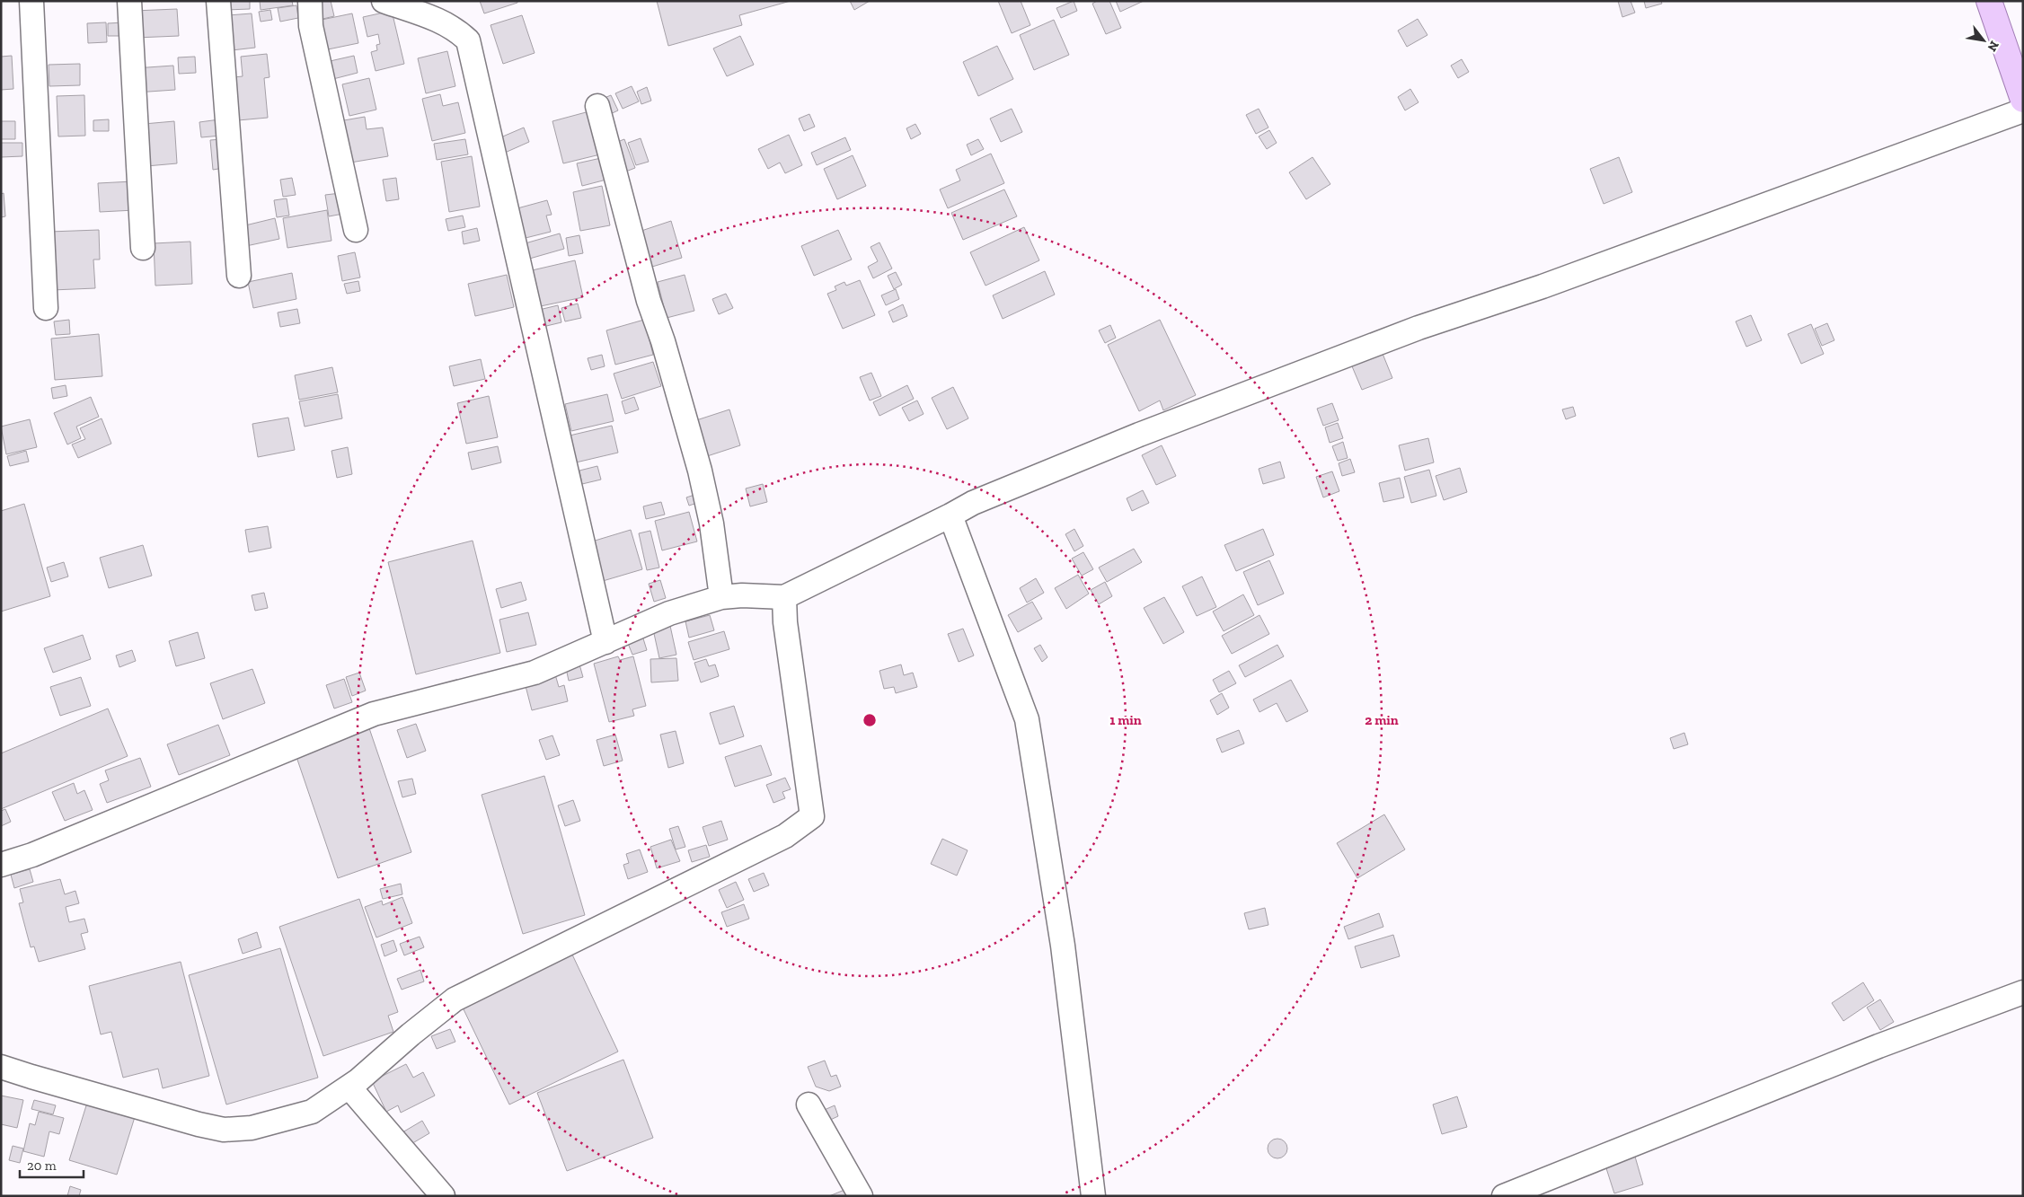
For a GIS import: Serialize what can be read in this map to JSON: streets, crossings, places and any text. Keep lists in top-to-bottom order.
{
  "scale_bar": "20 m",
  "north": "bottom right",
  "rings": ["1 min", "2 min"]
}
